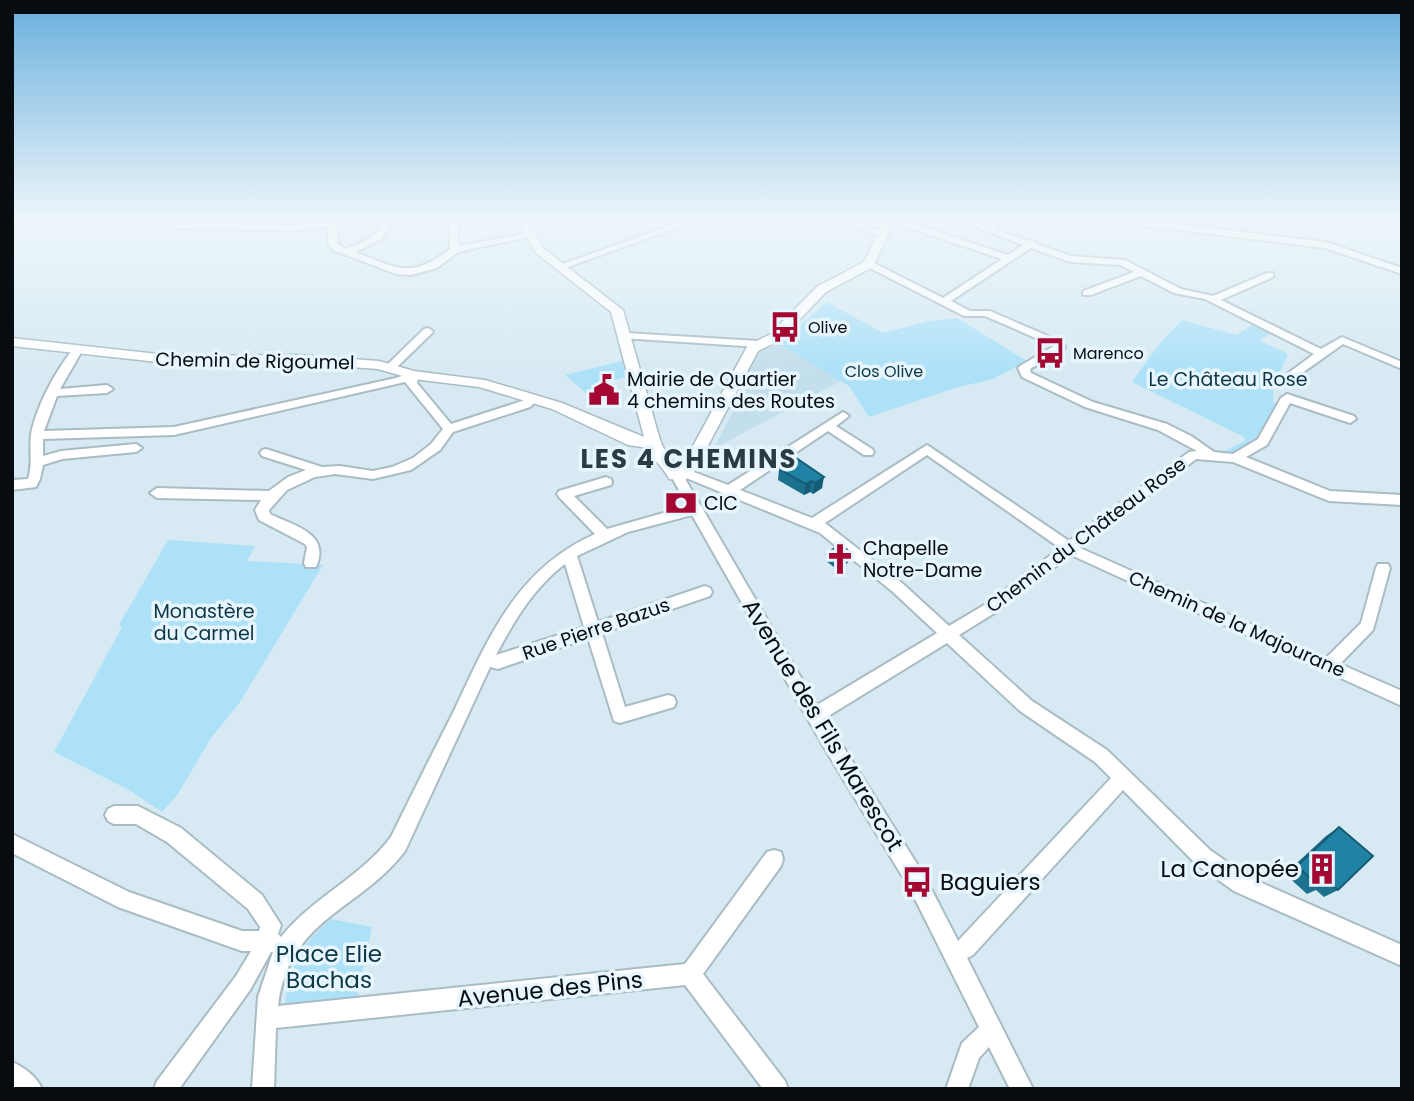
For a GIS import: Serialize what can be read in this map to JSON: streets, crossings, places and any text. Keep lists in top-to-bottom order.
{
  "streets": {
    "main road": ["Chemin de Rigoumel"],
    "street": [
      "Chemin du Château Rose",
      "Chemin de la Majourane",
      "Rue Pierre Bazus",
      "Avenue des Fils Marescot",
      "Avenue des Pins"
    ]
  },
  "crossings": [
    ["Chemin du Château Rose", "Chemin de la Majourane"],
    ["Chemin du Château Rose", "Avenue des Fils Marescot"]
  ],
  "districts": ["LES 4 CHEMINS"],
  "parks": [
    "Clos Olive",
    "Le Château Rose",
    "Monastère du Carmel",
    "Place Elie Bachas"
  ],
  "places": {
    "bus stop": ["Olive", "Marenco", "Baguiers"],
    "public building": ["Mairie de Quartier 4 chemins des Routes"],
    "bank": ["CIC"],
    "church": ["Chapelle Notre-Dame"],
    "building": ["La Canopée"]
  }
}
